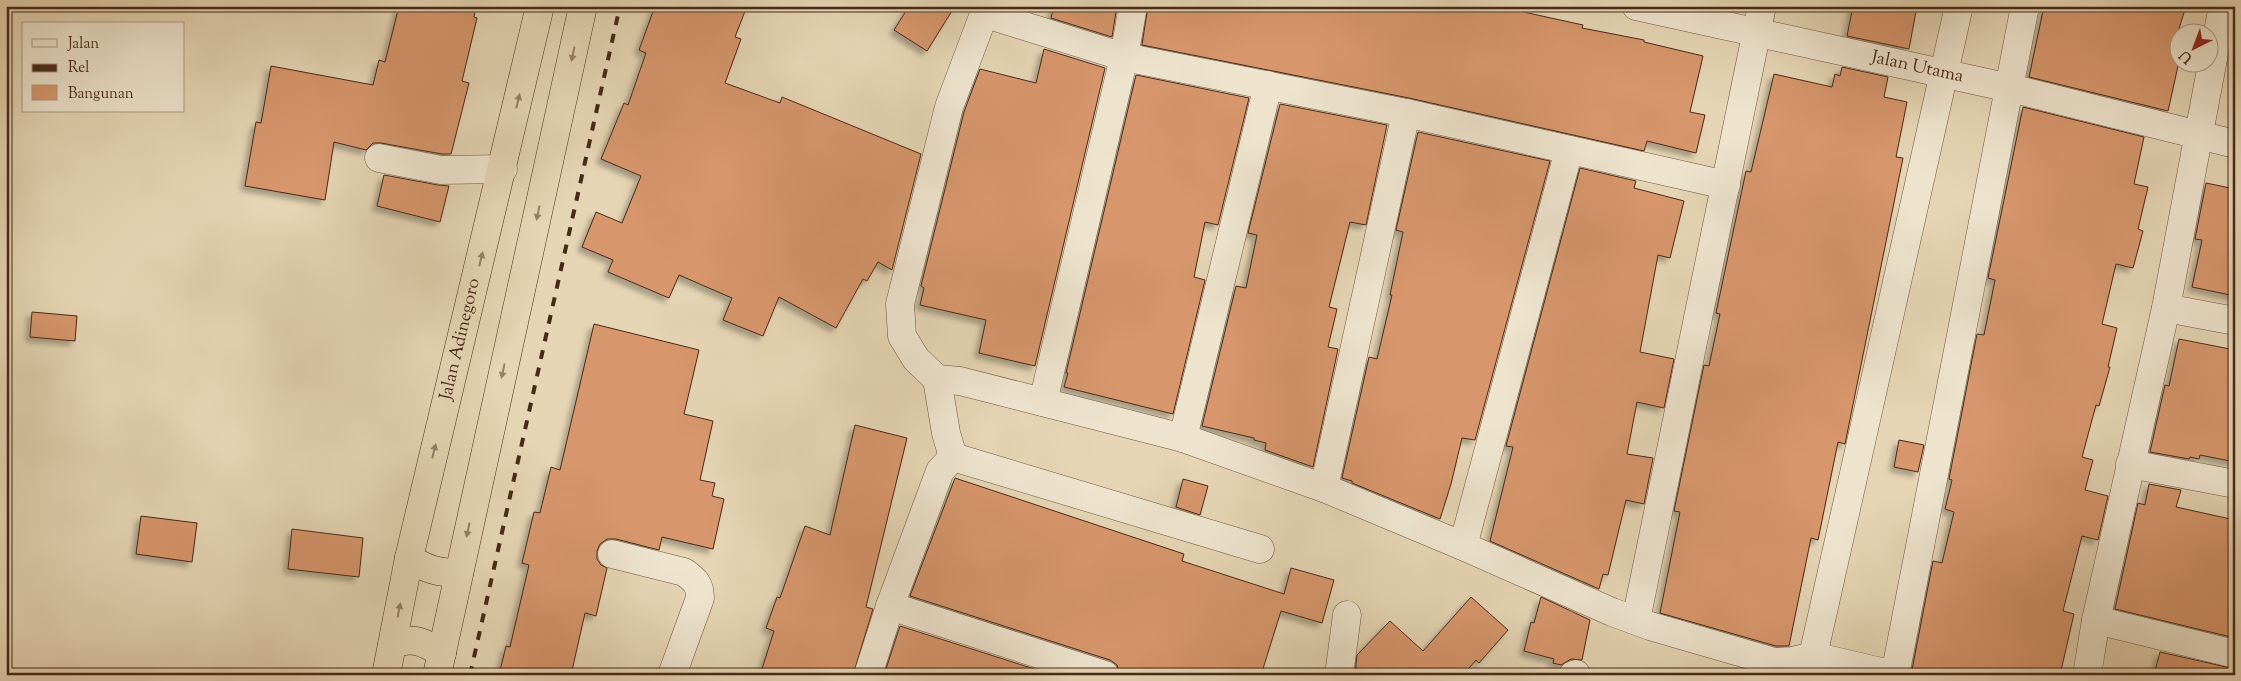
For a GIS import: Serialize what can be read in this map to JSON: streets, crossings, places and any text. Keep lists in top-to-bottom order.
{
  "streets": {
    "highway": ["Jalan Adinegoro"],
    "street": ["Jalan Utama"]
  },
  "legend": ["Jalan", "Rel", "Bangunan"],
  "north": "bottom left"
}
